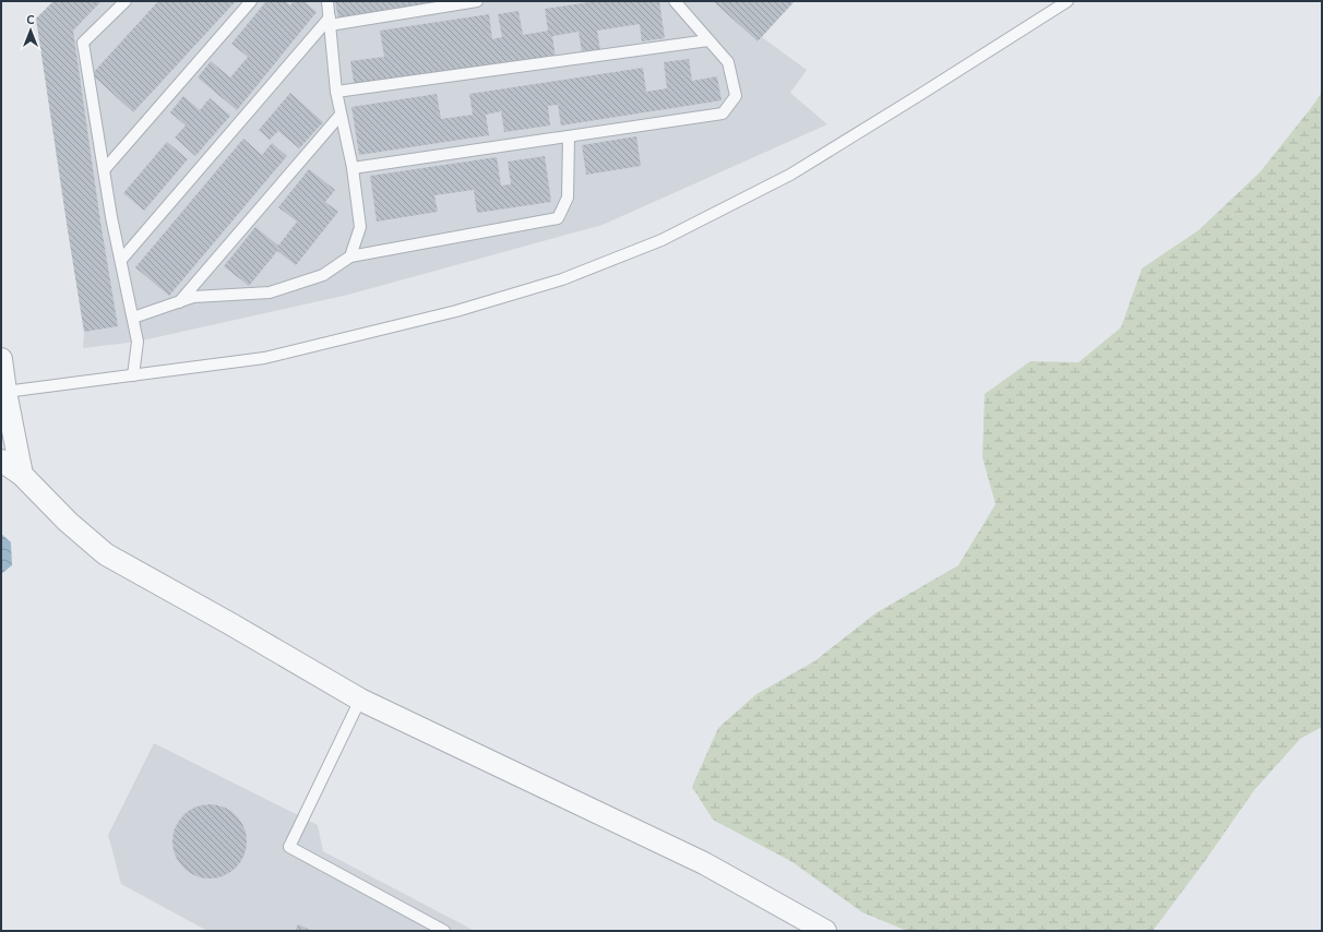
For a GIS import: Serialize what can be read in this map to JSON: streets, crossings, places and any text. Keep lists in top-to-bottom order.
{
  "north": "top"
}
